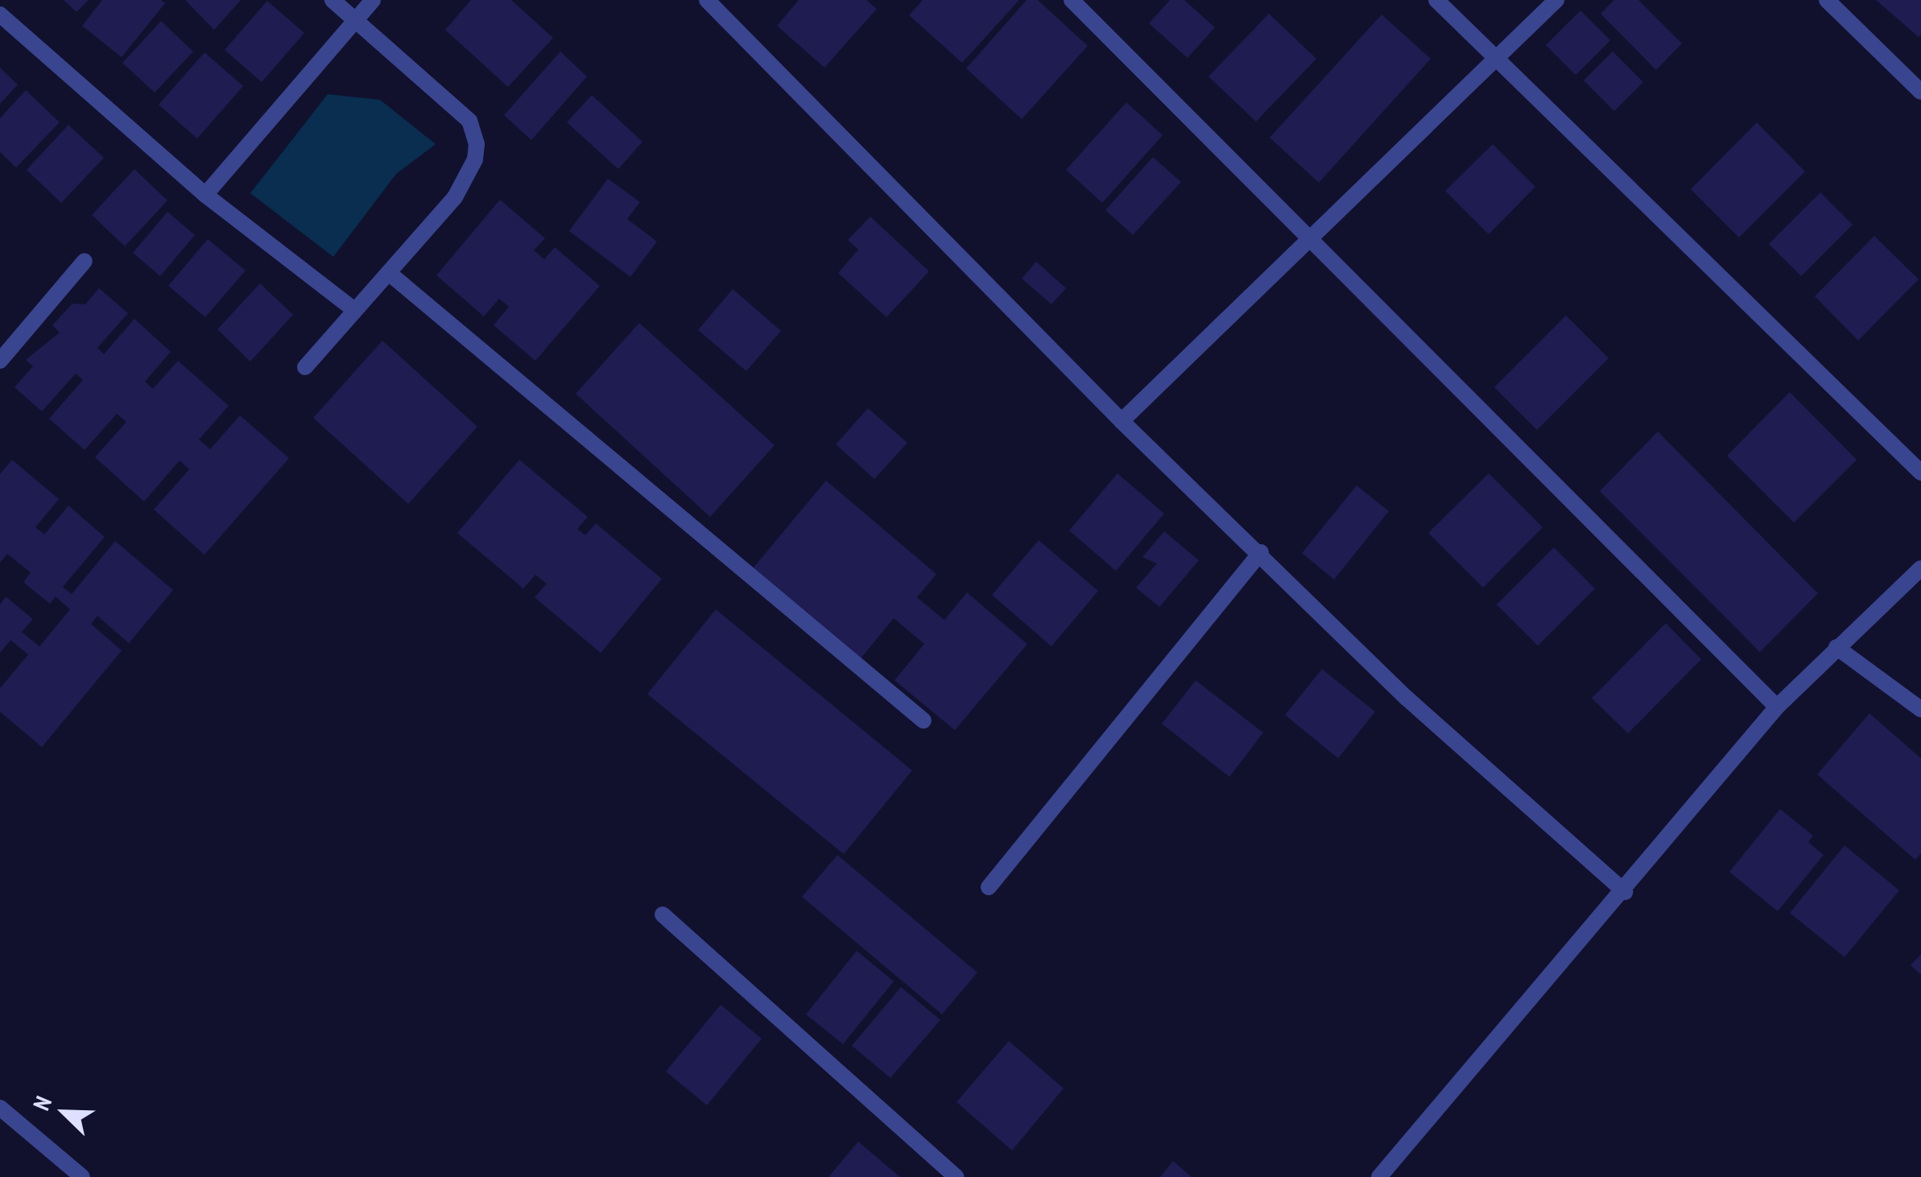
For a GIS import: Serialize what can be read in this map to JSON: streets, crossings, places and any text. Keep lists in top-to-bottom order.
{
  "north": "top left"
}
